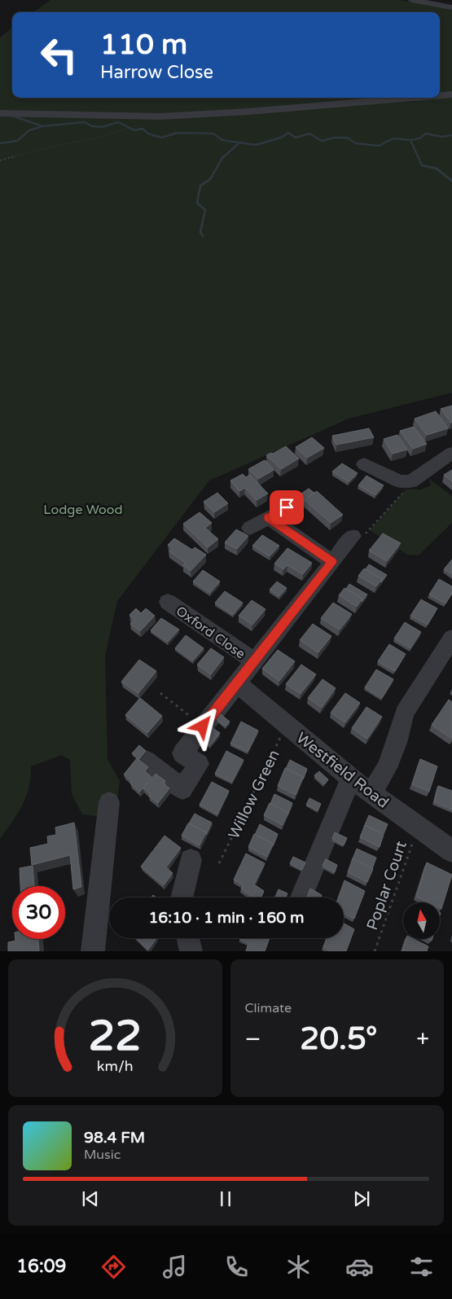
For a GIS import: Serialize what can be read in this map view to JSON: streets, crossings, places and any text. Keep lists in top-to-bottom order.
{
  "streets": {
    "street": ["Oxford Close", "Westfield Road"],
    "path": ["Willow Green", "Poplar Court"]
  },
  "crossings": [
    ["Westfield Road", "Willow Green"],
    ["Westfield Road", "Poplar Court"]
  ],
  "parks": ["Lodge Wood"],
  "north": "top",
  "page": {
    "turn": ["110 m", "Harrow Close"],
    "limit": "30",
    "trip": "16:10 · 1 min · 160 m",
    "tile": "Climate",
    "heat": ["−", "20.5°", "+"],
    "song": ["98.4 FM", "Music"],
    "tabs": "16:09",
    "gauge": ["22", "km/h"]
  }
}
